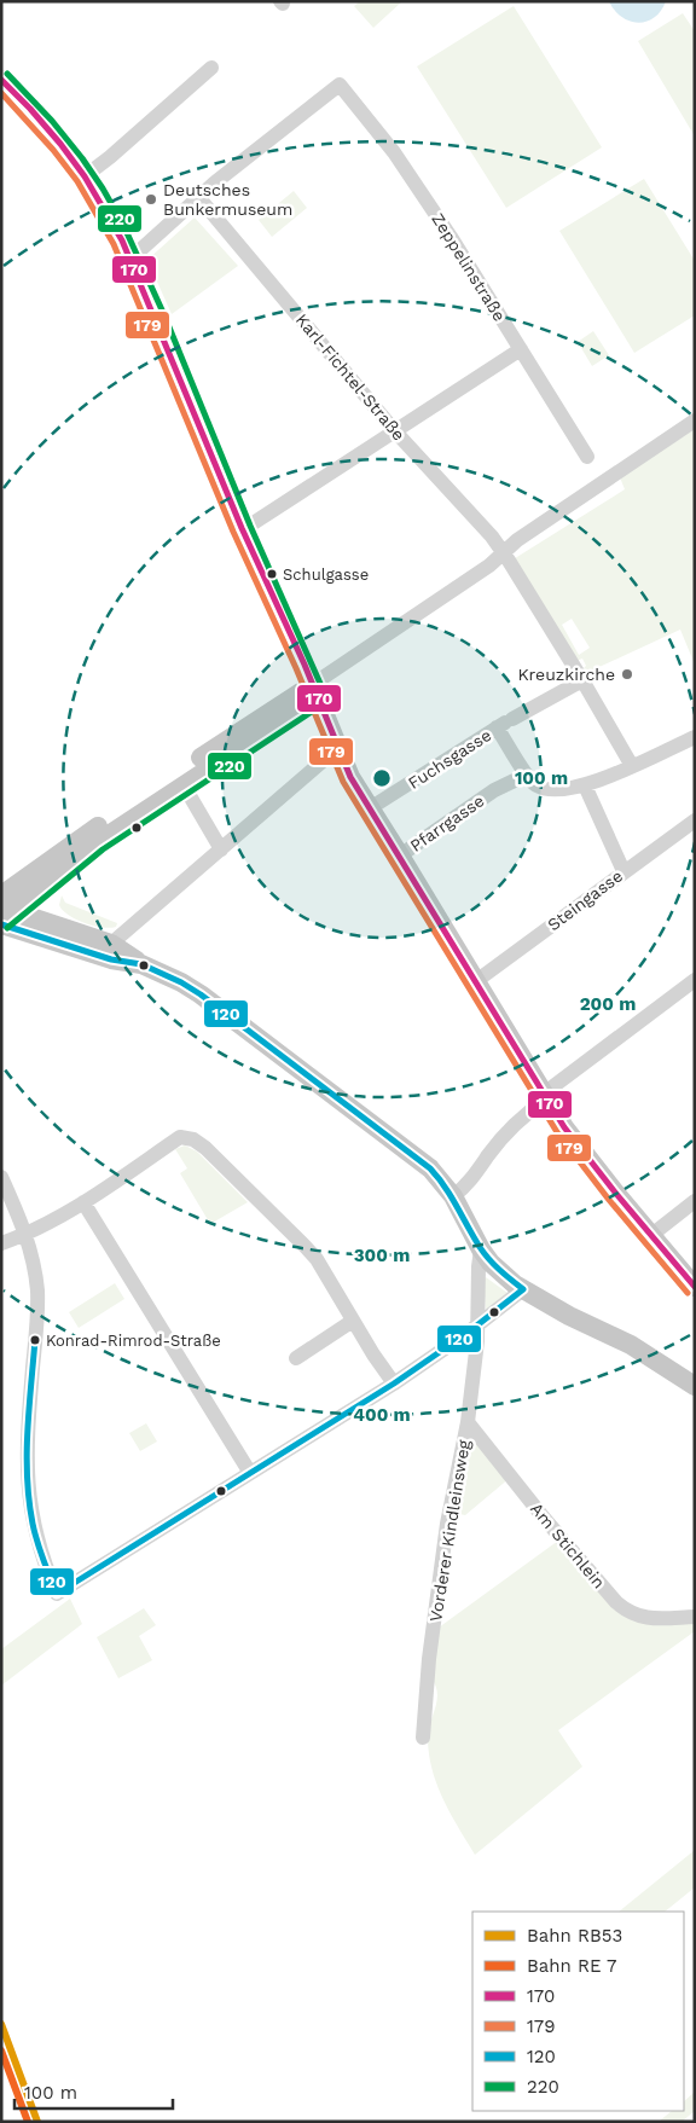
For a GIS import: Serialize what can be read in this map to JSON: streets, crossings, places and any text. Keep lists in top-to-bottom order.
{
  "streets": {
    "street": [
      "Zeppelinstraße",
      "Karl-Fichtel-Straße",
      "Fuchsgasse",
      "Pfarrgasse",
      "Steingasse",
      "Vorderer Kindleinsweg",
      "Am Stichlein"
    ]
  },
  "crossings": [
    ["Zeppelinstraße", "Karl-Fichtel-Straße"],
    ["Karl-Fichtel-Straße", "Fuchsgasse"],
    ["Fuchsgasse", "Pfarrgasse"],
    ["Vorderer Kindleinsweg", "Am Stichlein"]
  ],
  "places": [
    "Deutsches Bunkermuseum",
    "Schulgasse",
    "Kreuzkirche",
    "Konrad-Rimrod-Straße"
  ],
  "lines": [
    "transit line 220",
    "transit line 170",
    "transit line 179",
    "transit line 120",
    "rail line RB53"
  ],
  "legend": [
    "Bahn RB53",
    "Bahn RE 7",
    "170",
    "179",
    "120",
    "220"
  ],
  "scale_bar": "100 m",
  "rings": [
    "100 m",
    "200 m",
    "300 m",
    "400 m"
  ]
}
